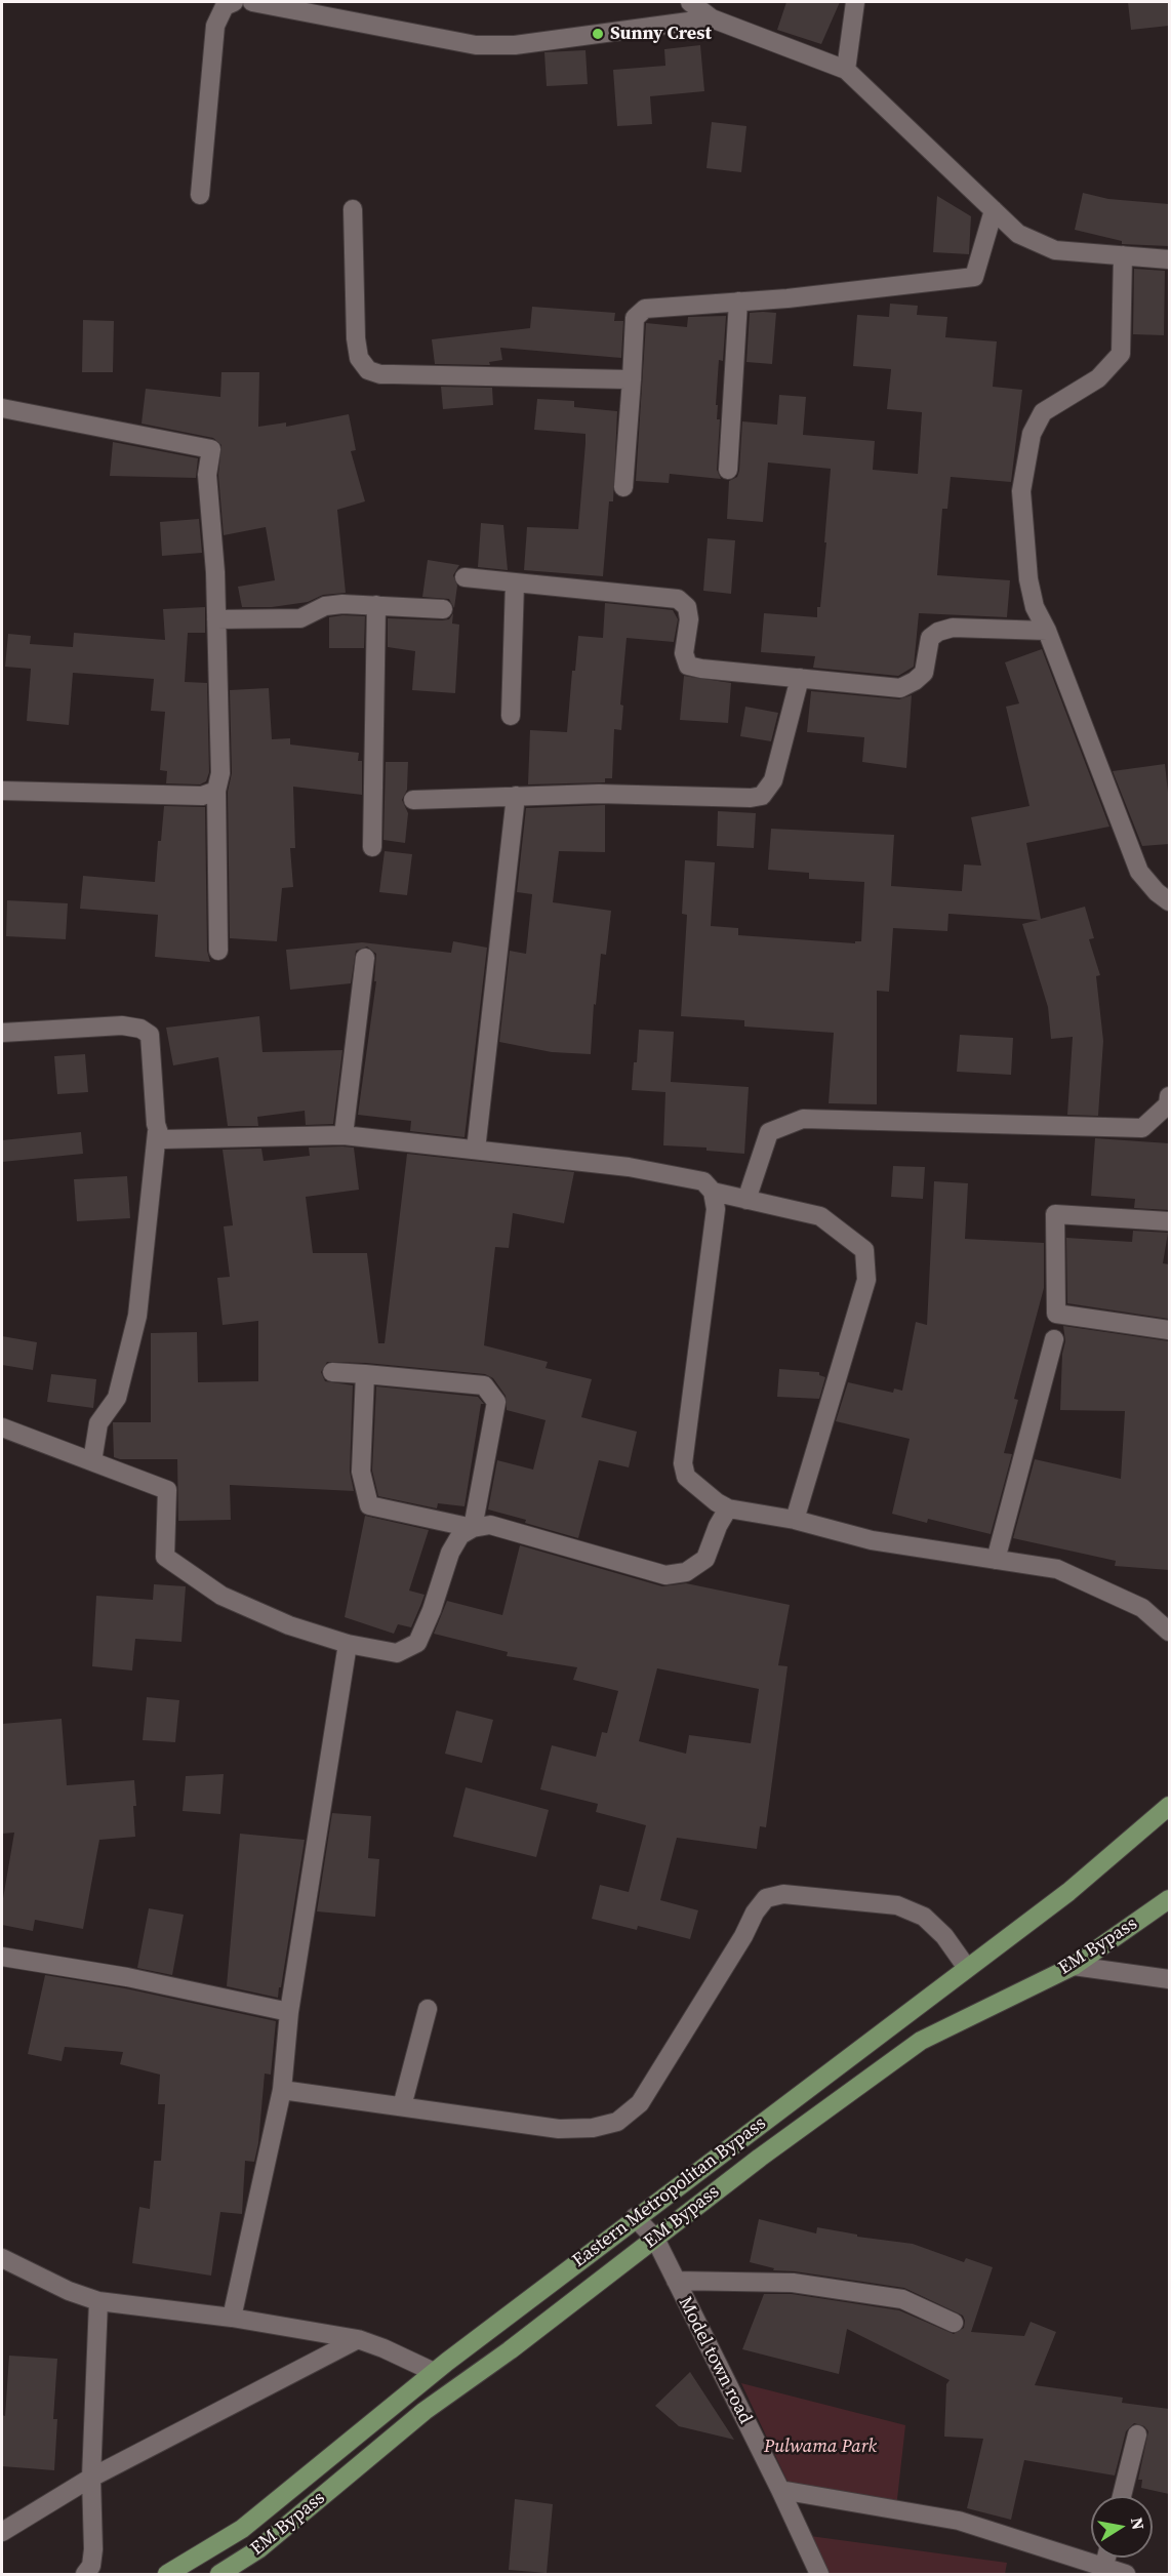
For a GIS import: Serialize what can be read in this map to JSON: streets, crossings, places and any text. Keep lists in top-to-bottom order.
{
  "streets": {
    "main road": ["EM Bypass", "Eastern Metropolitan Bypass"],
    "street": ["Model town road"]
  },
  "crossings": [
    ["EM Bypass", "Model town road"],
    ["Eastern Metropolitan Bypass", "Model town road"]
  ],
  "parks": ["Pulwama Park"],
  "places": ["Sunny Crest"],
  "north": "right"
}
